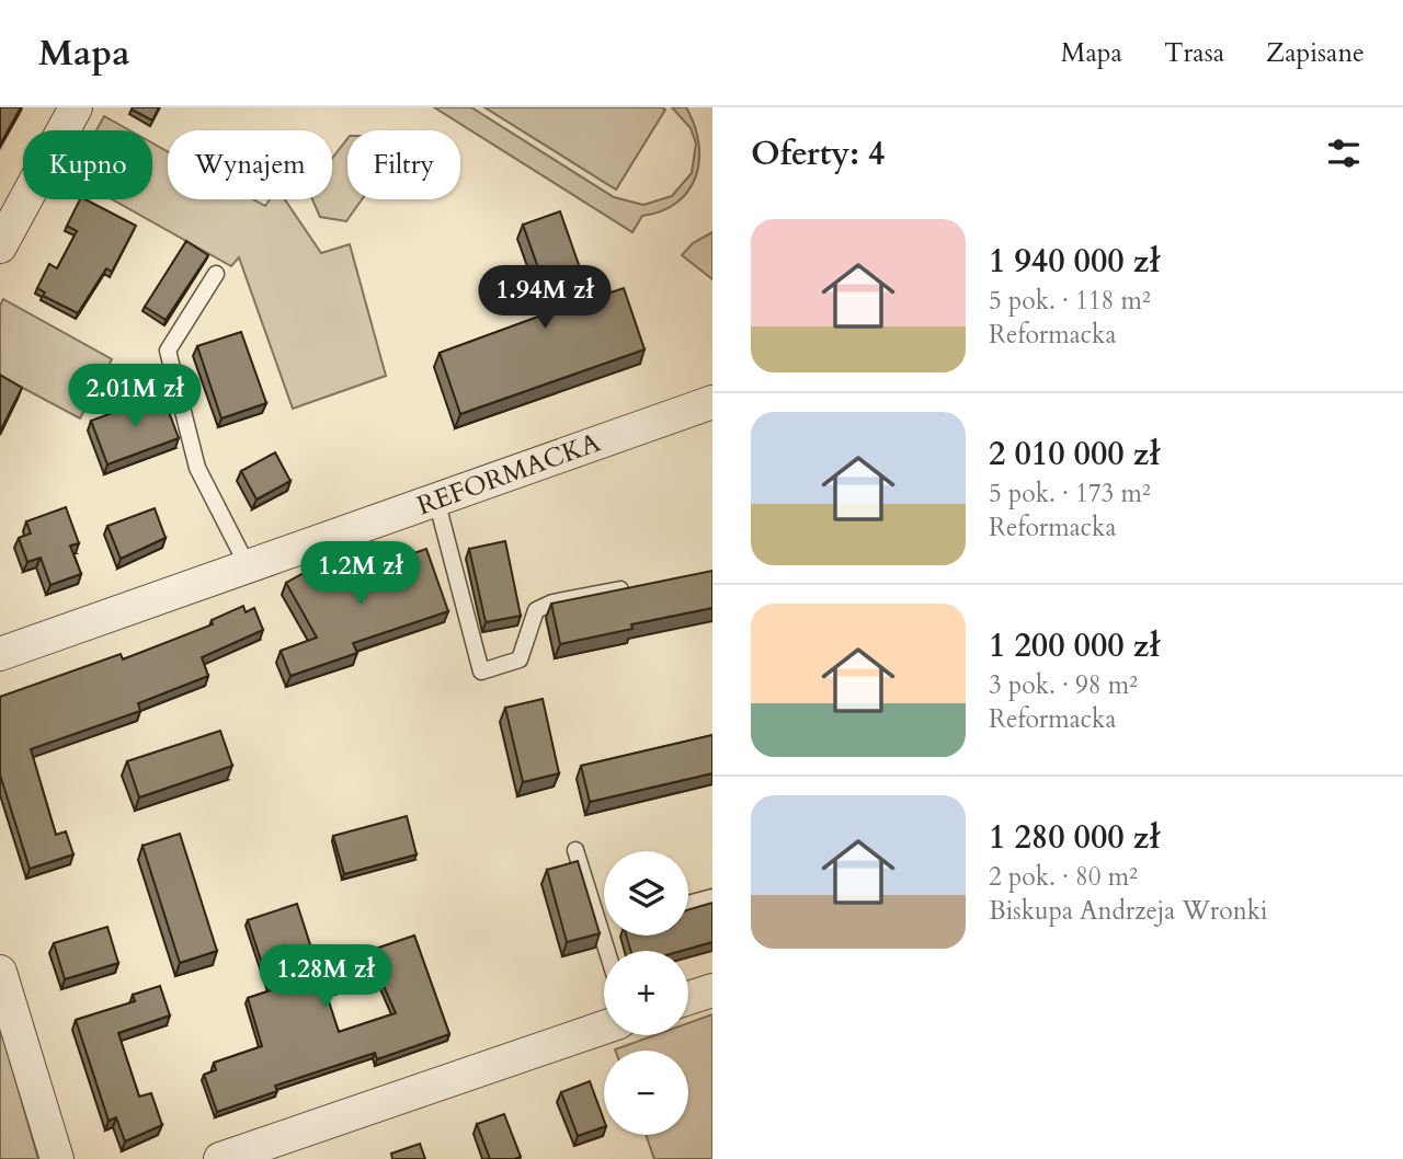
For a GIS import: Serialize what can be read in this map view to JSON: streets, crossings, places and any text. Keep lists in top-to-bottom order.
{
  "streets": {
    "street": ["REFORMACKA"]
  },
  "page": {
    "header": "Mapa",
    "nav": ["Mapa", "Trasa", "Zapisane"],
    "heading": "Oferty: 4",
    "chip": ["Kupno", "Wynajem", "Filtry"],
    "list": [
      {
        "name": "1 940 000 zł",
        "note": "5 pok. · 118 m² · Reformacka"
      },
      {
        "name": "2 010 000 zł",
        "note": "5 pok. · 173 m² · Reformacka"
      },
      {
        "name": "1 200 000 zł",
        "note": "3 pok. · 98 m² · Reformacka"
      },
      {
        "name": "1 280 000 zł",
        "note": "2 pok. · 80 m² · Biskupa Andrzeja Wronki"
      }
    ],
    "price": [
      "1.94M zł",
      "2.01M zł",
      "1.2M zł",
      "1.28M zł"
    ],
    "map_buttons": ["+", "−"]
  }
}
